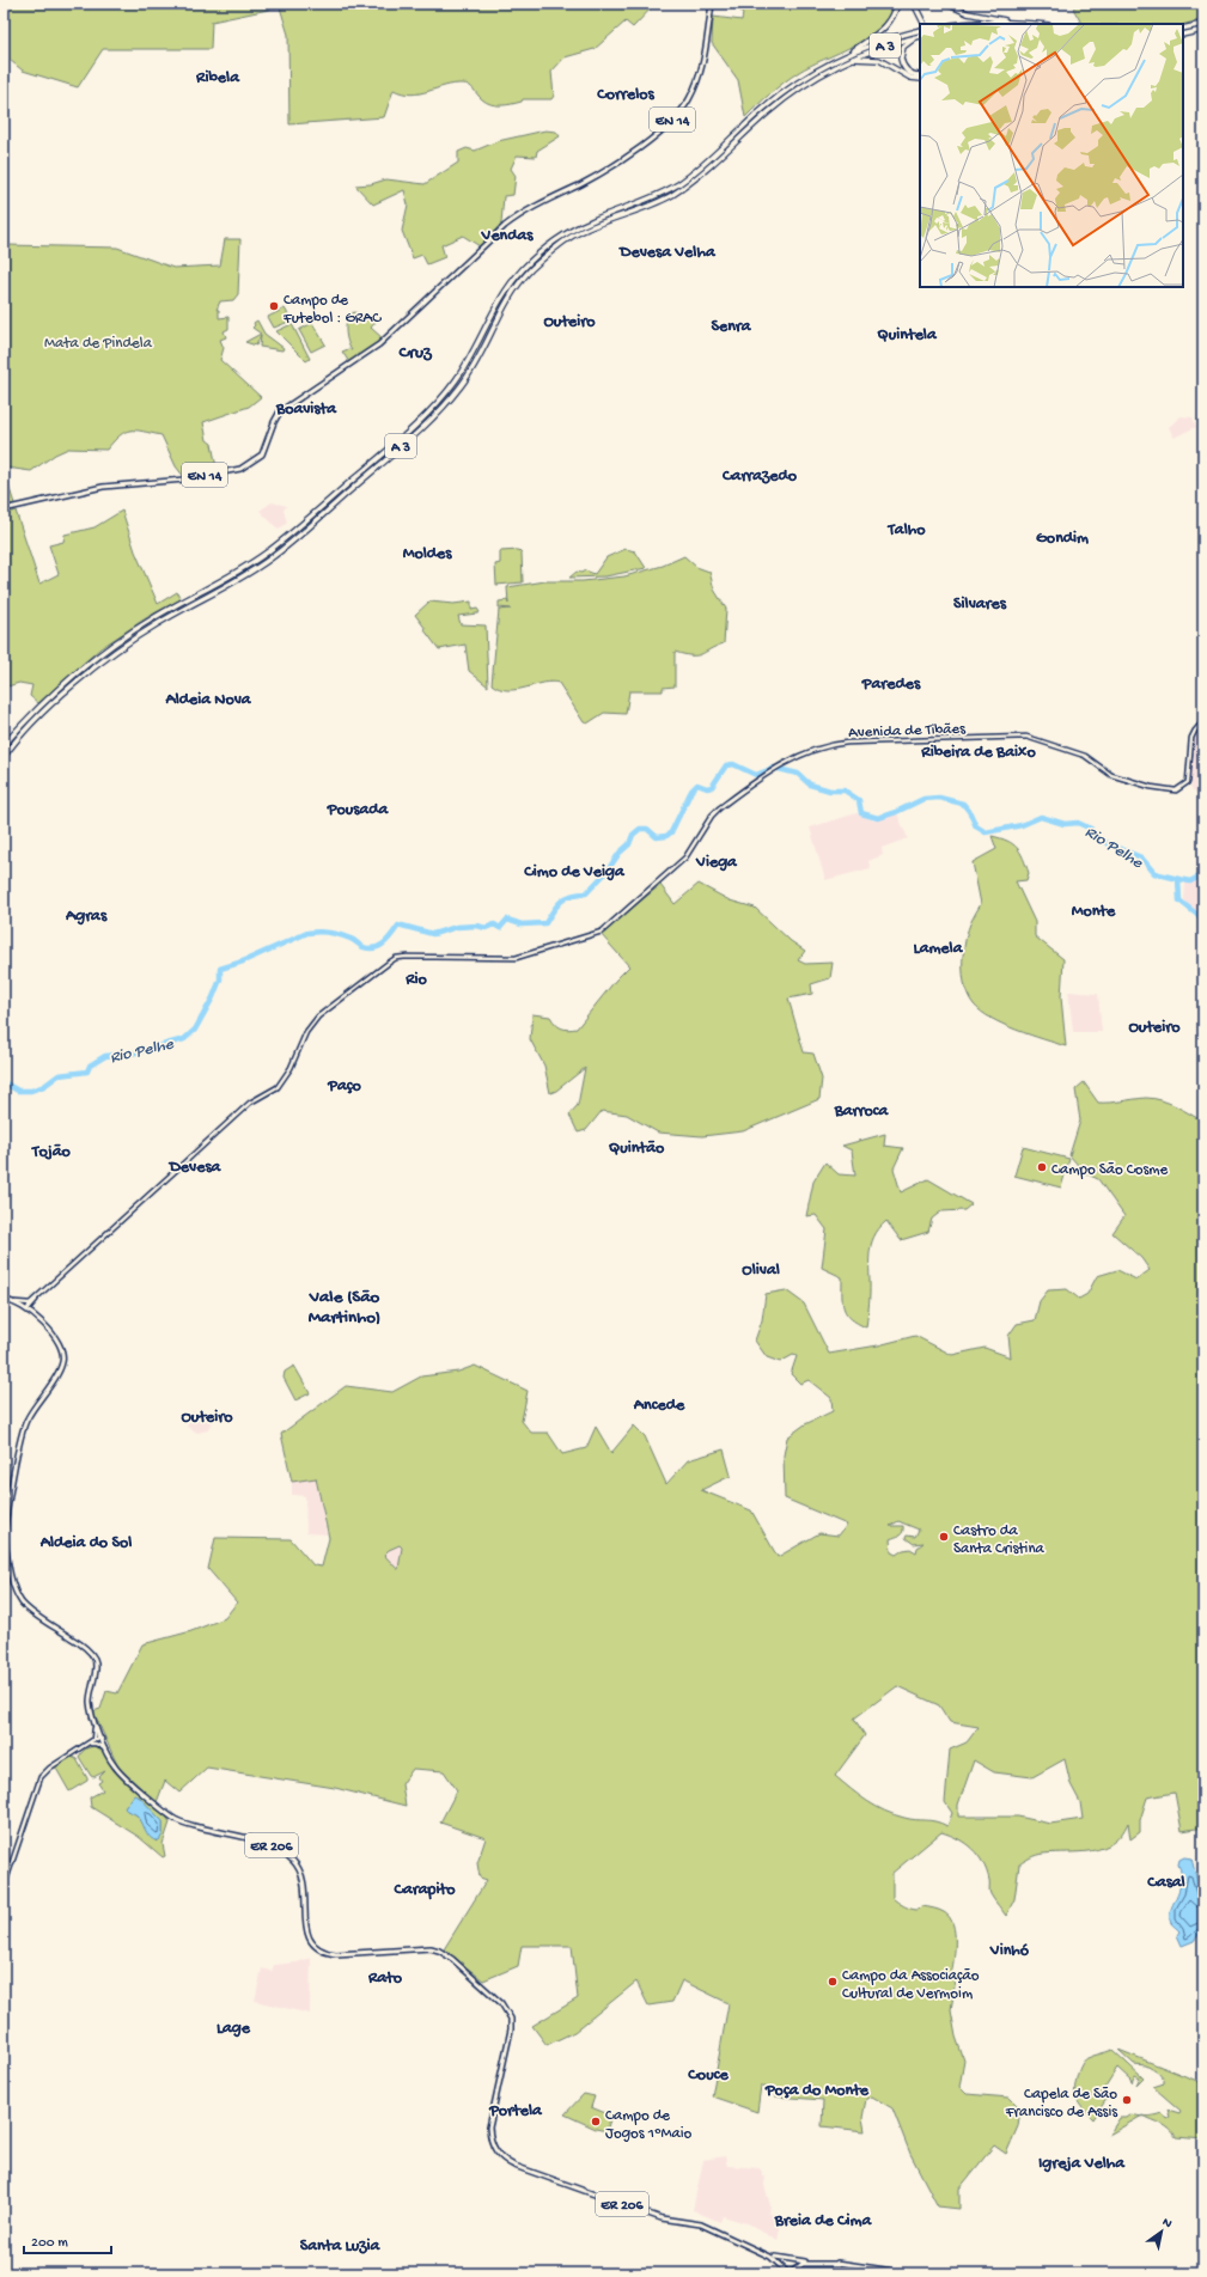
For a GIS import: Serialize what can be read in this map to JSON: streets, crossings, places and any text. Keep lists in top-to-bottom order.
{
  "streets": {
    "highway": ["A 3"],
    "main road": ["EN 14", "Avenida de Tibães", "ER 206"]
  },
  "districts": [
    "Ribela",
    "Correlos",
    "Vendas",
    "Devesa Velha",
    "Outeiro",
    "Senra",
    "Quintela",
    "Cruz",
    "Boavista",
    "Carrazedo",
    "Talho",
    "Gondim",
    "Moldes",
    "Silvares",
    "Paredes",
    "Aldeia Nova",
    "Ribeira de Baixo",
    "Pousada",
    "Viega",
    "Cimo de Veiga",
    "Monte",
    "Agras",
    "Lamela",
    "Rio",
    "Outeiro",
    "Paço",
    "Barroca",
    "Quintão",
    "Tojão",
    "Devesa",
    "Olival",
    "Vale (São Martinho)",
    "Ancede",
    "Outeiro",
    "Aldeia do Sol",
    "Casal",
    "Carapito",
    "Vinhó",
    "Rato",
    "Lage",
    "Couce",
    "Poça do Monte",
    "Portela",
    "Igreja Velha",
    "Breia de Cima",
    "Santa Luzia"
  ],
  "water": ["Rio Pelhe"],
  "parks": ["Mata de Pindela"],
  "places": [
    "Campo de Futebol : GRAC",
    "Campo São Cosme",
    "Castro da Santa Cristina",
    "Campo da Associação Cultural de Vermoim",
    "Capela de São Francisco de Assis",
    "Campo de Jogos 1ºMaio"
  ],
  "scale_bar": "200 m",
  "north": "top right"
}
